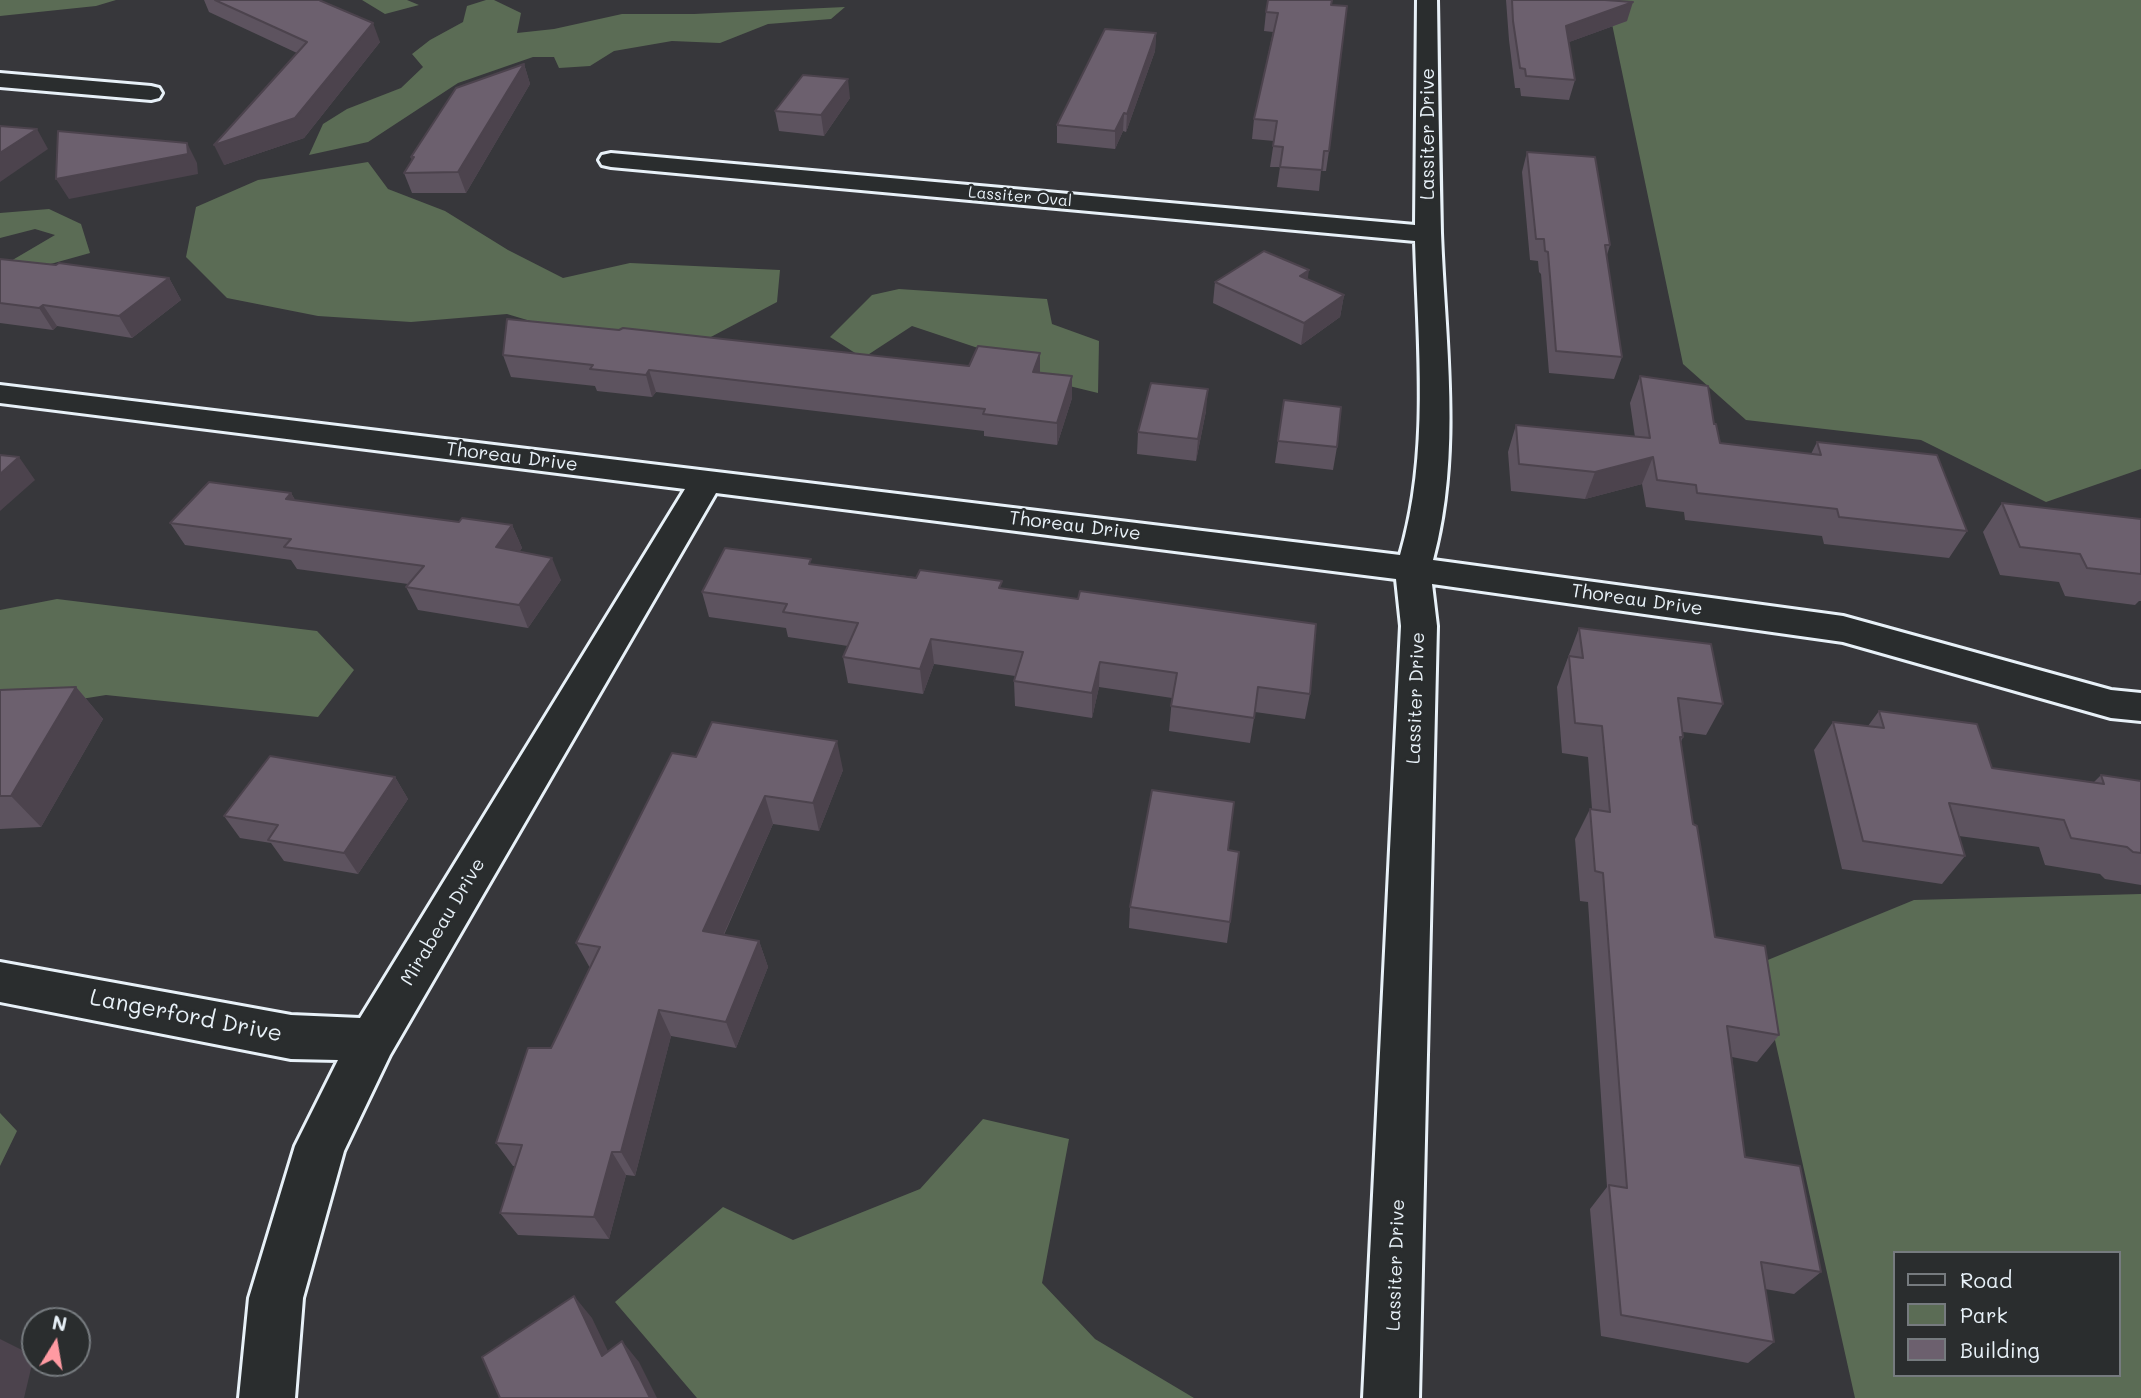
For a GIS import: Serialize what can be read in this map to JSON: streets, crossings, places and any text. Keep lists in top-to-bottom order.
{
  "streets": {
    "street": [
      "Lassiter Drive",
      "Lassiter Oval",
      "Thoreau Drive",
      "Mirabeau Drive",
      "Langerford Drive"
    ]
  },
  "crossings": [
    ["Lassiter Drive", "Lassiter Oval"],
    ["Lassiter Drive", "Thoreau Drive"],
    ["Thoreau Drive", "Mirabeau Drive"],
    ["Mirabeau Drive", "Langerford Drive"]
  ],
  "legend": ["Road", "Park", "Building"],
  "north": "top"
}
